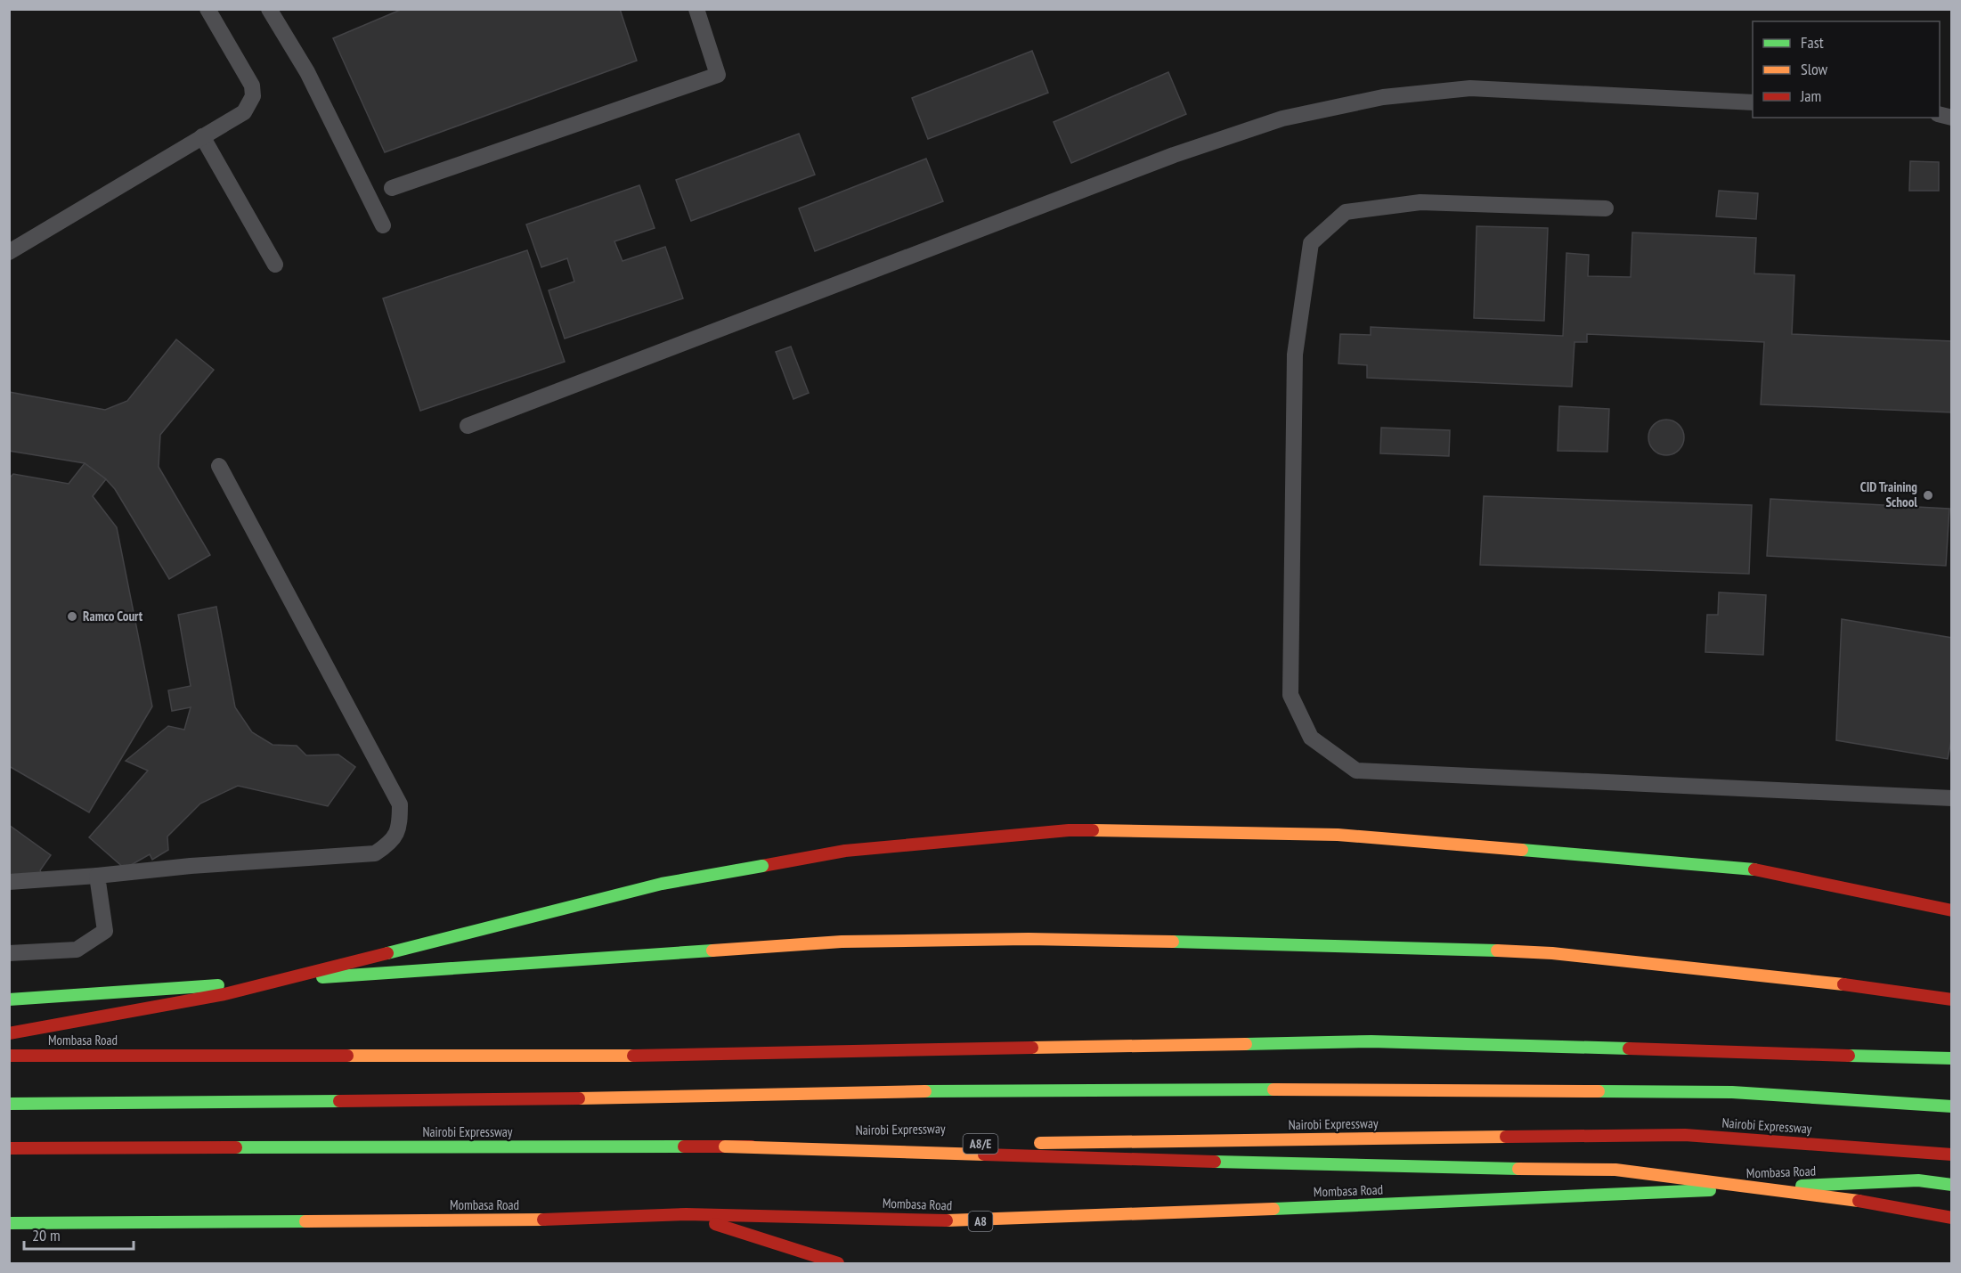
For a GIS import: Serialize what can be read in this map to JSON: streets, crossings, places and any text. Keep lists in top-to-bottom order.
{
  "streets": {
    "highway": [
      "Mombasa Road",
      "Nairobi Expressway",
      "A8/E",
      "A8"
    ]
  },
  "places": ["CID Training School", "Ramco Court"],
  "legend": ["Fast", "Slow", "Jam"],
  "scale_bar": "20 m"
}
